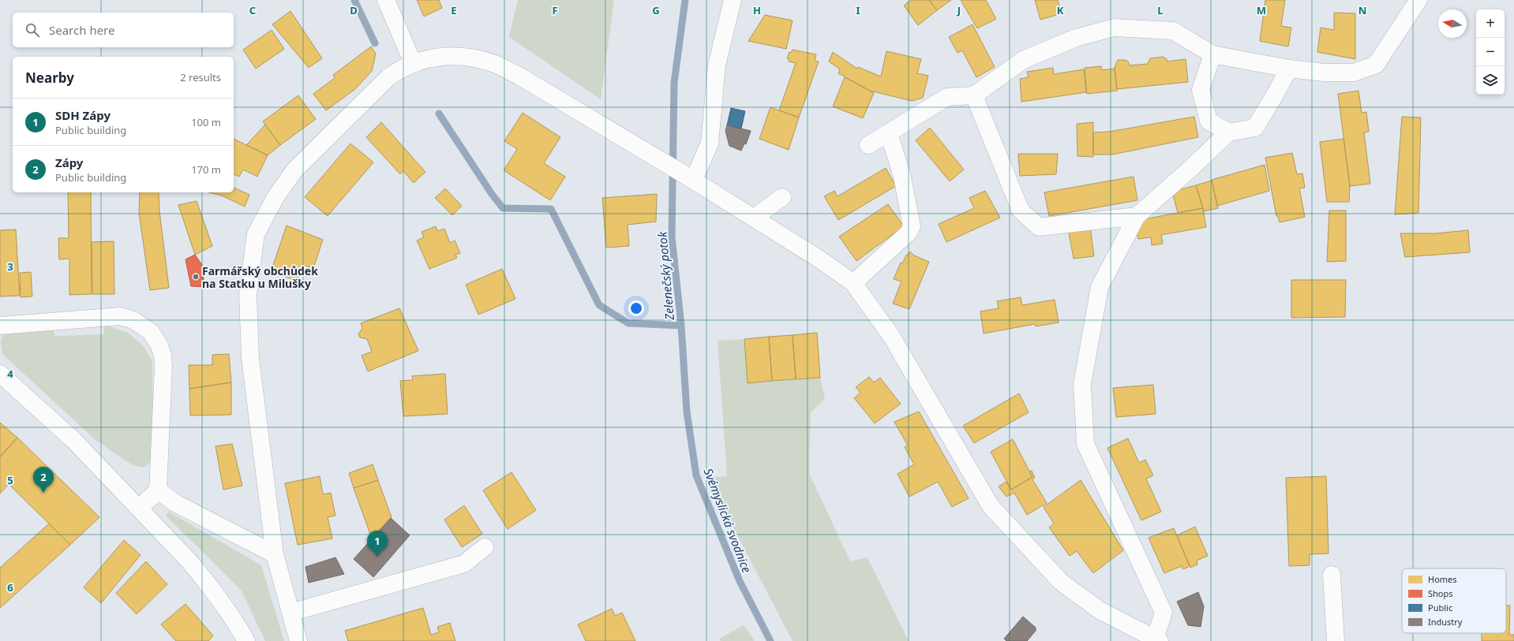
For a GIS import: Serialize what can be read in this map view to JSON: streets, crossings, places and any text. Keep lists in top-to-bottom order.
{
  "water": ["Zelenečský potok", "Svémyslická svodnice"],
  "places": ["Farmářský obchůdek na Statku u Milušky"],
  "legend": [
    "Homes",
    "Shops",
    "Public",
    "Industry"
  ],
  "north": "left",
  "page": {
    "map_buttons": ["+", "−"],
    "search": "Search here",
    "heading": ["Nearby", "2 results"],
    "list": [
      {
        "mark": "1",
        "name": "SDH Zápy",
        "note": "Public building",
        "value": "100 m"
      },
      {
        "mark": "2",
        "name": "Zápy",
        "note": "Public building",
        "value": "170 m"
      }
    ],
    "pins": ["2", "1"]
  },
  "grid": {
    "columns": [
      "C",
      "D",
      "E",
      "F",
      "G",
      "H",
      "I",
      "J",
      "K",
      "L",
      "M",
      "N"
    ],
    "rows": [
      "3",
      "4",
      "5",
      "6"
    ]
  }
}
